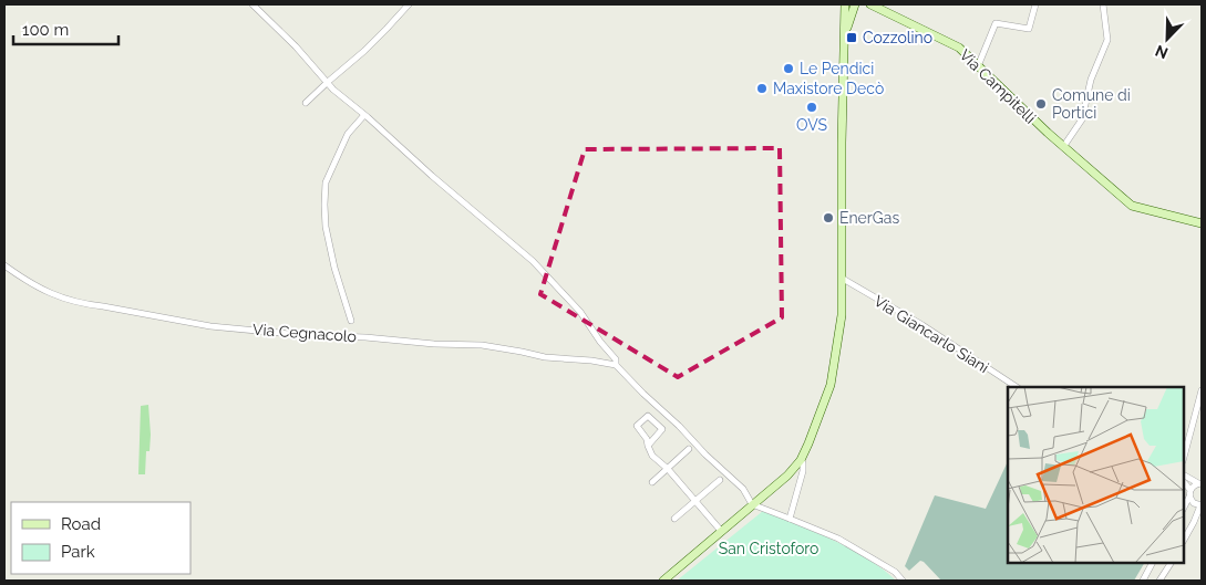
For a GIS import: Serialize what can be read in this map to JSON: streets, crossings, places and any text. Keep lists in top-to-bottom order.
{
  "streets": {
    "main road": ["Via Campitelli"],
    "street": ["Via Cegnacolo", "Via Giancarlo Siani"]
  },
  "parks": ["San Cristoforo"],
  "places": {
    "transit": ["Cozzolino"],
    "other": [
      "Le Pendici",
      "Maxistore Decò",
      "Comune di Portici",
      "OVS",
      "EnerGas"
    ]
  },
  "legend": ["Road", "Park"],
  "scale_bar": "100 m",
  "north": "bottom left"
}
